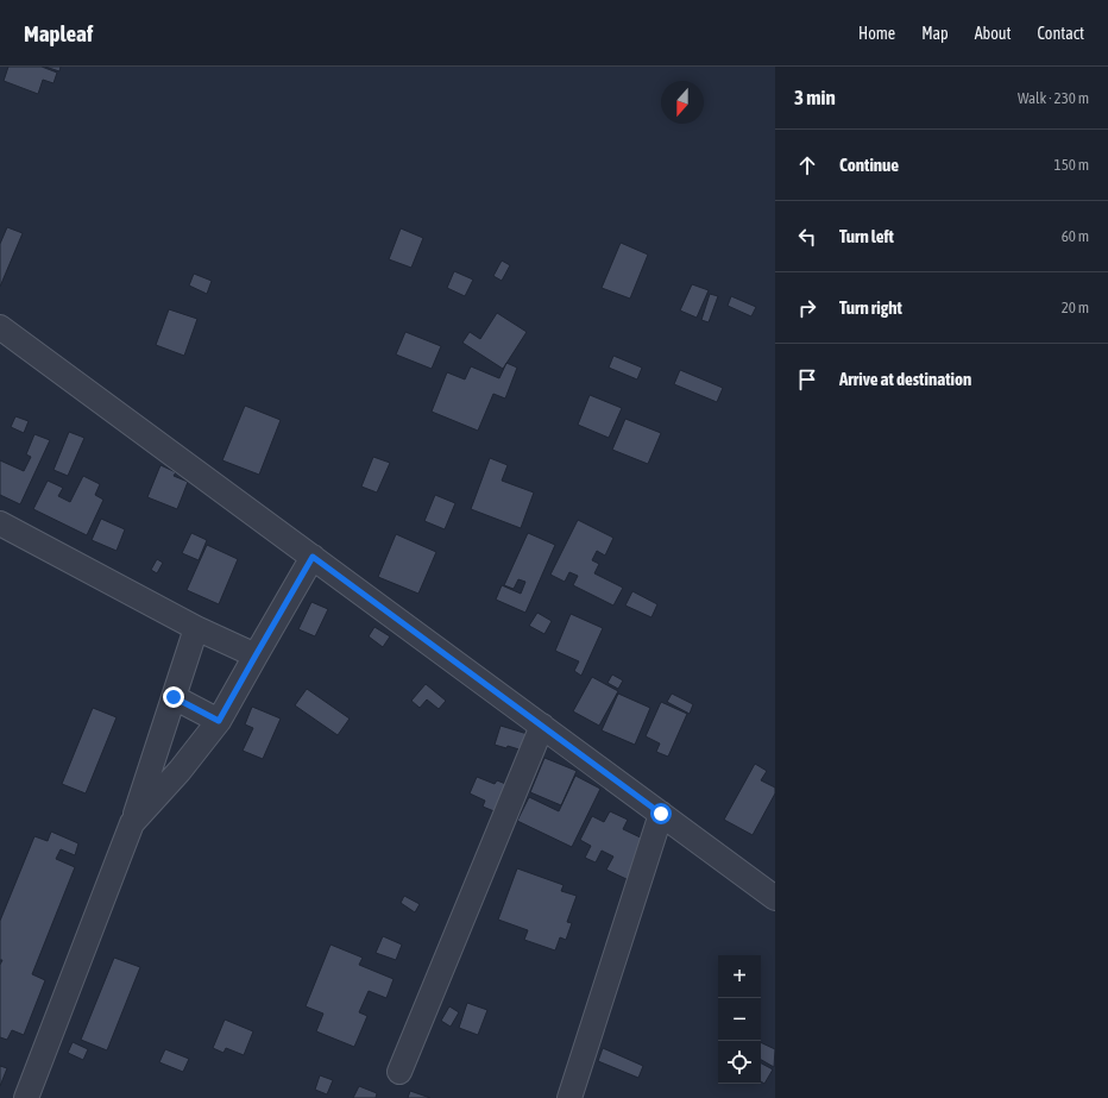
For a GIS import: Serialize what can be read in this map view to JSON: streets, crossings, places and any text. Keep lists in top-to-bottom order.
{
  "north": "bottom",
  "page": {
    "header": "Mapleaf",
    "nav": [
      "Home",
      "Map",
      "About",
      "Contact"
    ],
    "heading": ["3 min", "Walk · 230 m"],
    "list": [
      ["Continue", "150 m"],
      ["Turn left", "60 m"],
      ["Turn right", "20 m"],
      "Arrive at destination"
    ],
    "map_buttons": ["+", "−"]
  }
}
